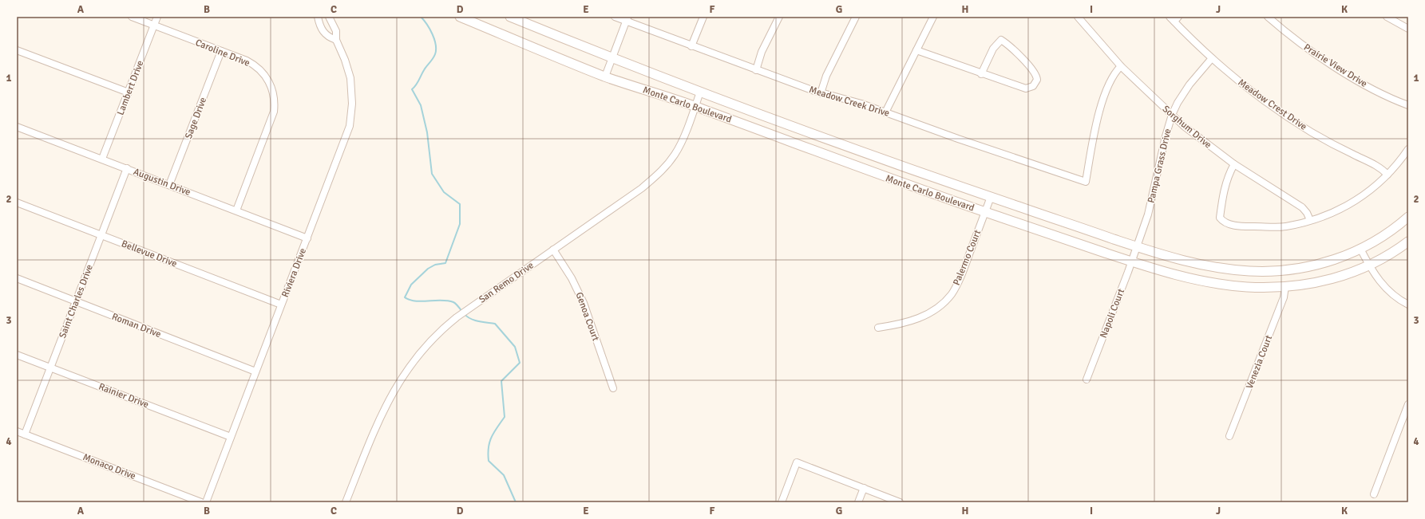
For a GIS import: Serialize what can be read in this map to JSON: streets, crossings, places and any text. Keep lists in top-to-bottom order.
{
  "streets": {
    "main road": ["Monte Carlo Boulevard"],
    "street": [
      "Caroline Drive",
      "Prairie View Drive",
      "Lambert Drive",
      "Meadow Creek Drive",
      "Meadow Crest Drive",
      "Sage Drive",
      "Sorghum Drive",
      "Pampa Grass Drive",
      "Augustin Drive",
      "Bellevue Drive",
      "Palermo Court",
      "Riviera Drive",
      "San Remo Drive",
      "Saint Charles Drive",
      "Napoli Court",
      "Genoa Court",
      "Roman Drive",
      "Venezia Court",
      "Rainier Drive",
      "Monaco Drive"
    ]
  },
  "crossings": [
    ["Caroline Drive", "Lambert Drive"],
    ["Caroline Drive", "Sage Drive"],
    ["Caroline Drive", "Augustin Drive"],
    ["Lambert Drive", "Augustin Drive"],
    ["Meadow Creek Drive", "Sorghum Drive"],
    ["Monte Carlo Boulevard", "Pampa Grass Drive"],
    ["Monte Carlo Boulevard", "Palermo Court"],
    ["Monte Carlo Boulevard", "San Remo Drive"],
    ["Monte Carlo Boulevard", "Napoli Court"],
    ["Monte Carlo Boulevard", "Venezia Court"],
    ["Meadow Crest Drive", "Pampa Grass Drive"],
    ["Sage Drive", "Augustin Drive"],
    ["Sorghum Drive", "Pampa Grass Drive"],
    ["Pampa Grass Drive", "Napoli Court"],
    ["Augustin Drive", "Riviera Drive"],
    ["Augustin Drive", "Saint Charles Drive"],
    ["Bellevue Drive", "Riviera Drive"],
    ["Bellevue Drive", "Saint Charles Drive"],
    ["Riviera Drive", "Roman Drive"],
    ["Riviera Drive", "Rainier Drive"],
    ["San Remo Drive", "Genoa Court"],
    ["Saint Charles Drive", "Roman Drive"],
    ["Saint Charles Drive", "Rainier Drive"],
    ["Saint Charles Drive", "Monaco Drive"]
  ],
  "grid": {
    "columns": [
      "A",
      "B",
      "C",
      "D",
      "E",
      "F",
      "G",
      "H",
      "I",
      "J",
      "K"
    ],
    "rows": [
      "1",
      "2",
      "3",
      "4"
    ]
  }
}
